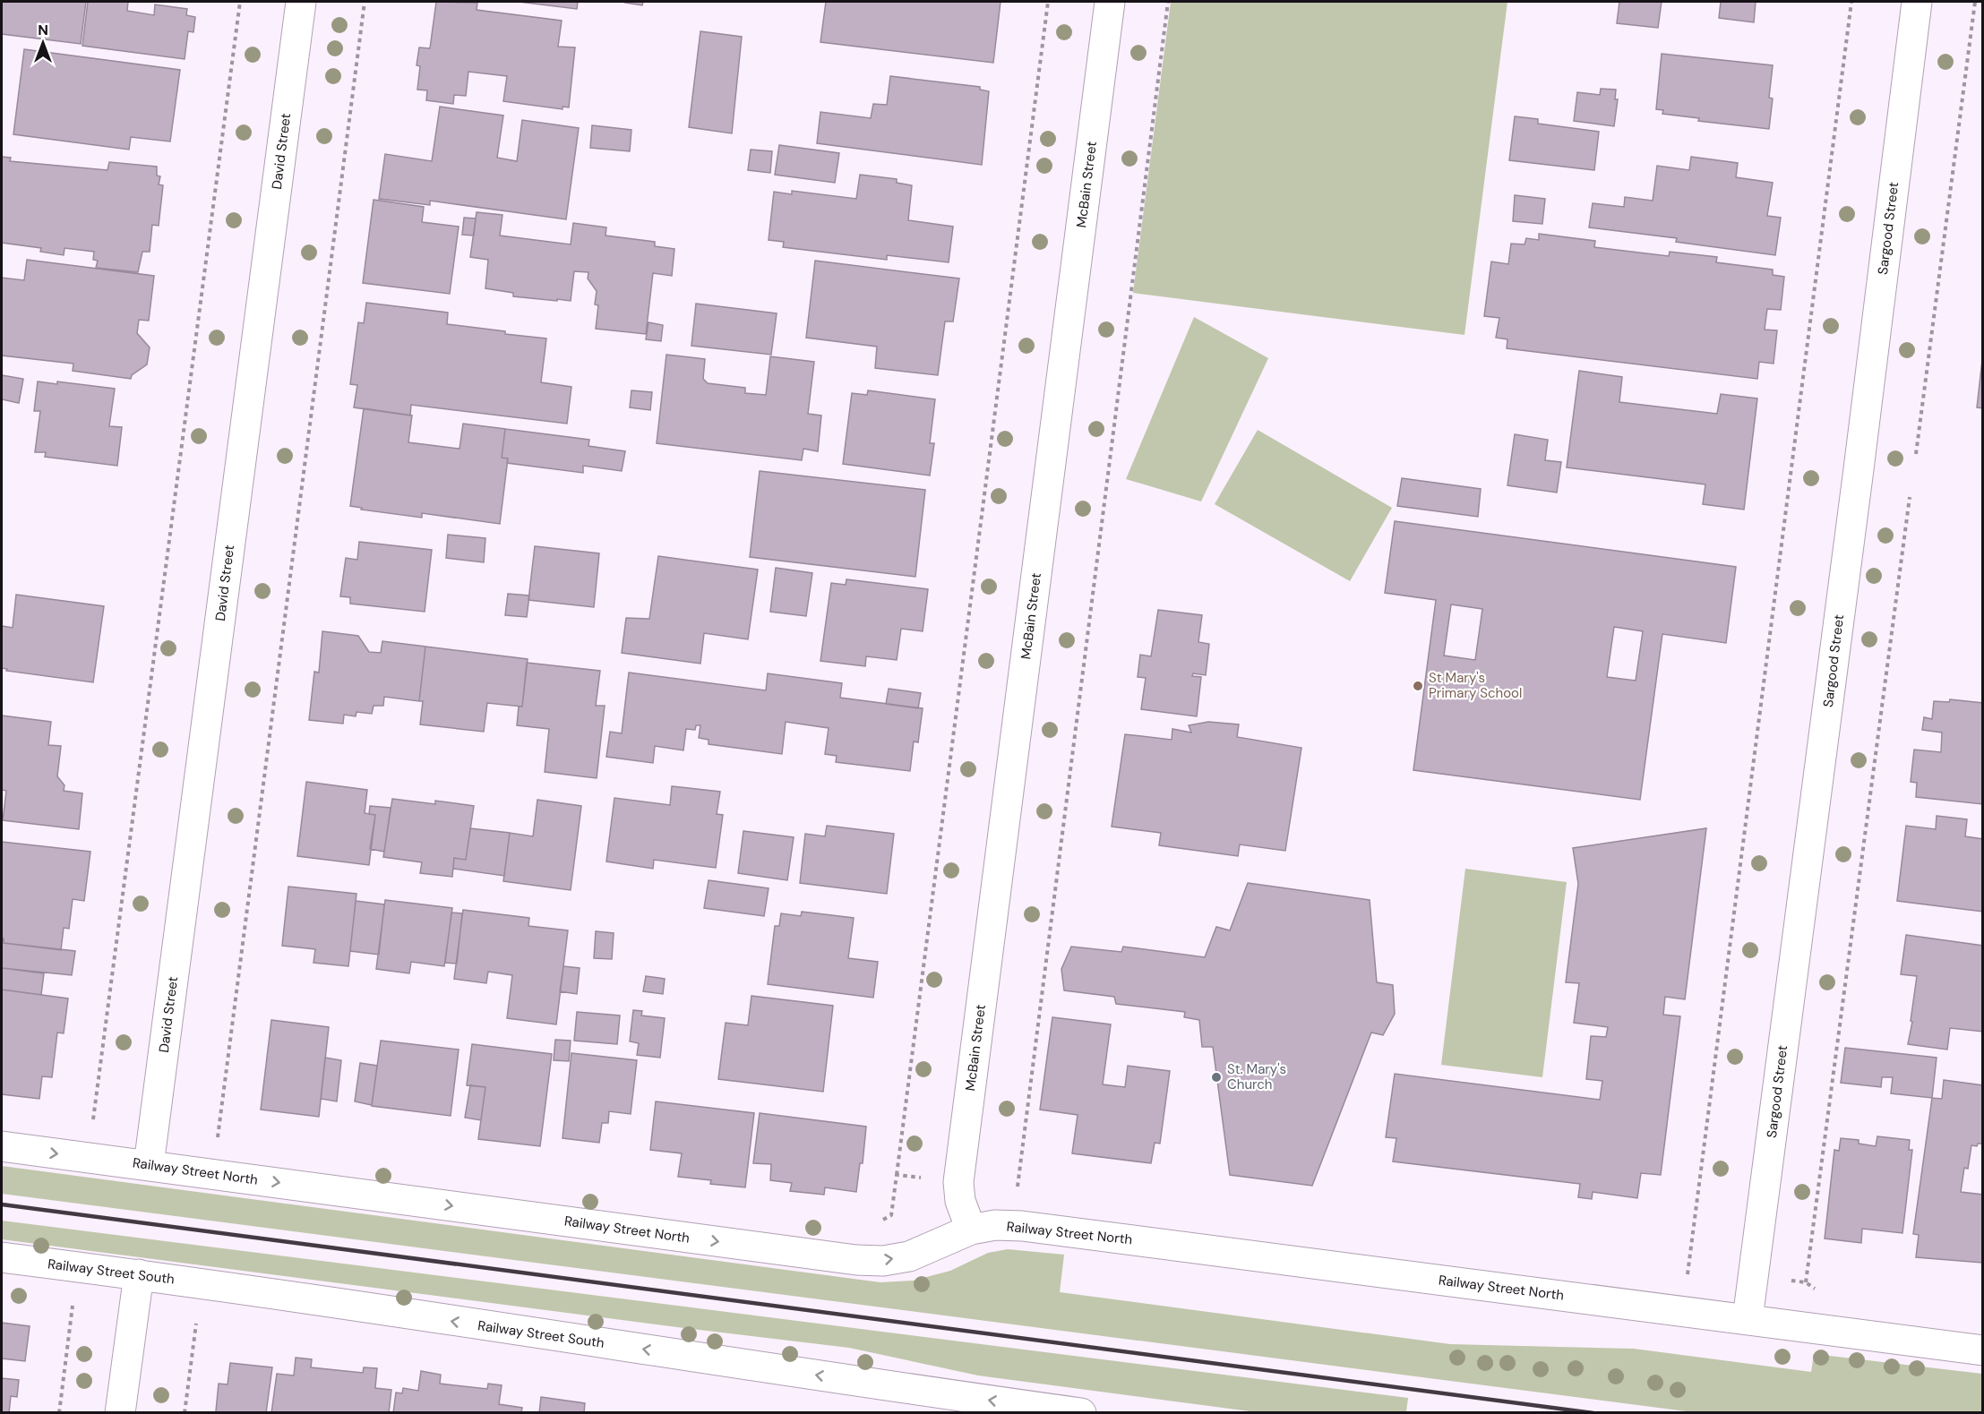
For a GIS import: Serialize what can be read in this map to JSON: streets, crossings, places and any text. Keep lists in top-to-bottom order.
{
  "streets": {
    "street": [
      "David Street",
      "McBain Street",
      "Sargood Street",
      "Railway Street North",
      "Railway Street South"
    ]
  },
  "crossings": [
    ["David Street", "Railway Street North"],
    ["McBain Street", "Railway Street North"],
    ["Sargood Street", "Railway Street North"]
  ],
  "one_way": ["Railway Street North", "Railway Street South"],
  "places": ["St Mary's Primary School", "St. Mary's Church"],
  "north": "top"
}
